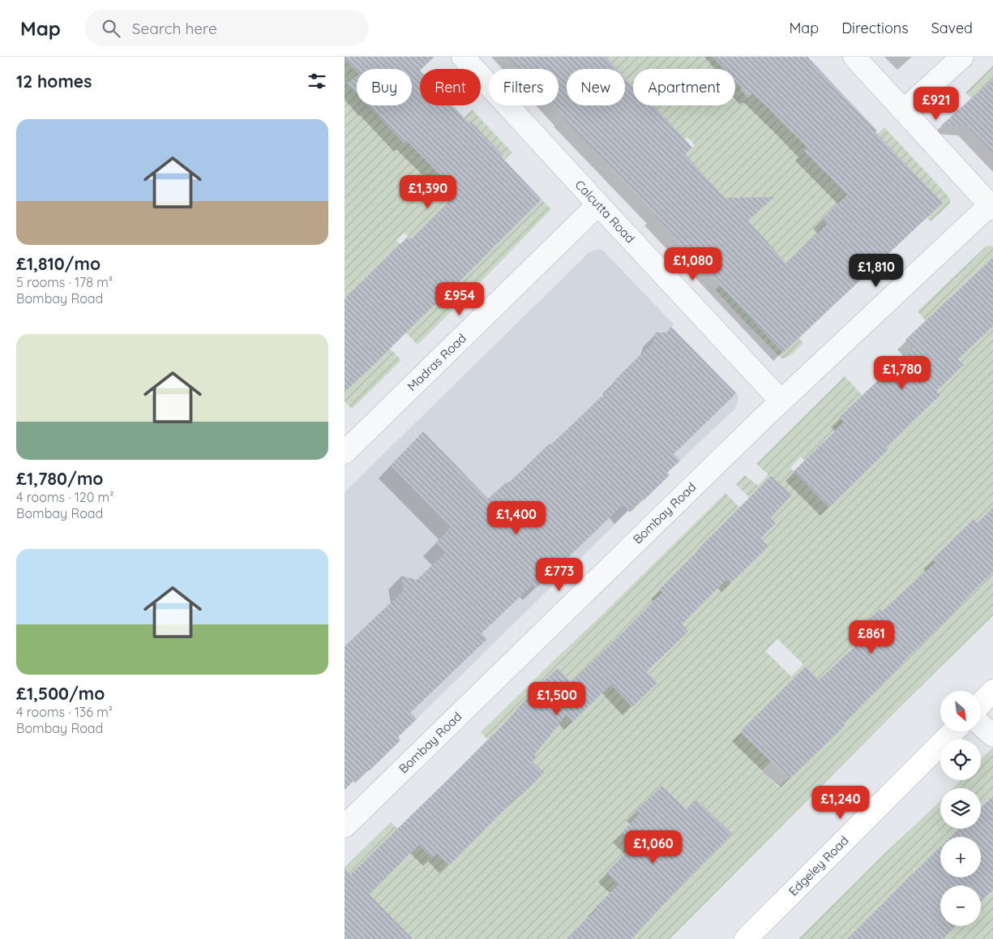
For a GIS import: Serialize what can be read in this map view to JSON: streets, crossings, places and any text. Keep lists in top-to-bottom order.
{
  "streets": {
    "main road": ["Edgeley Road"],
    "street": ["Calcutta Road", "Madras Road", "Bombay Road"]
  },
  "crossings": [
    ["Calcutta Road", "Madras Road"],
    ["Calcutta Road", "Bombay Road"]
  ],
  "north": "bottom right",
  "page": {
    "header": "Map",
    "search": "Search here",
    "nav": ["Map", "Directions", "Saved"],
    "heading": "12 homes",
    "chip": [
      "Buy",
      "Rent",
      "Filters",
      "New",
      "Apartment"
    ],
    "price": [
      "£921",
      "£1,390",
      "£1,080",
      "£1,810",
      "£954",
      "£1,780",
      "£1,400",
      "£773",
      "£861",
      "£1,500",
      "£1,240",
      "£1,060"
    ],
    "list": [
      {
        "name": "£1,810/mo",
        "note": "5 rooms · 178 m² · Bombay Road"
      },
      {
        "name": "£1,780/mo",
        "note": "4 rooms · 120 m² · Bombay Road"
      },
      {
        "name": "£1,500/mo",
        "note": "4 rooms · 136 m² · Bombay Road"
      }
    ],
    "map_buttons": ["+", "−"]
  }
}
